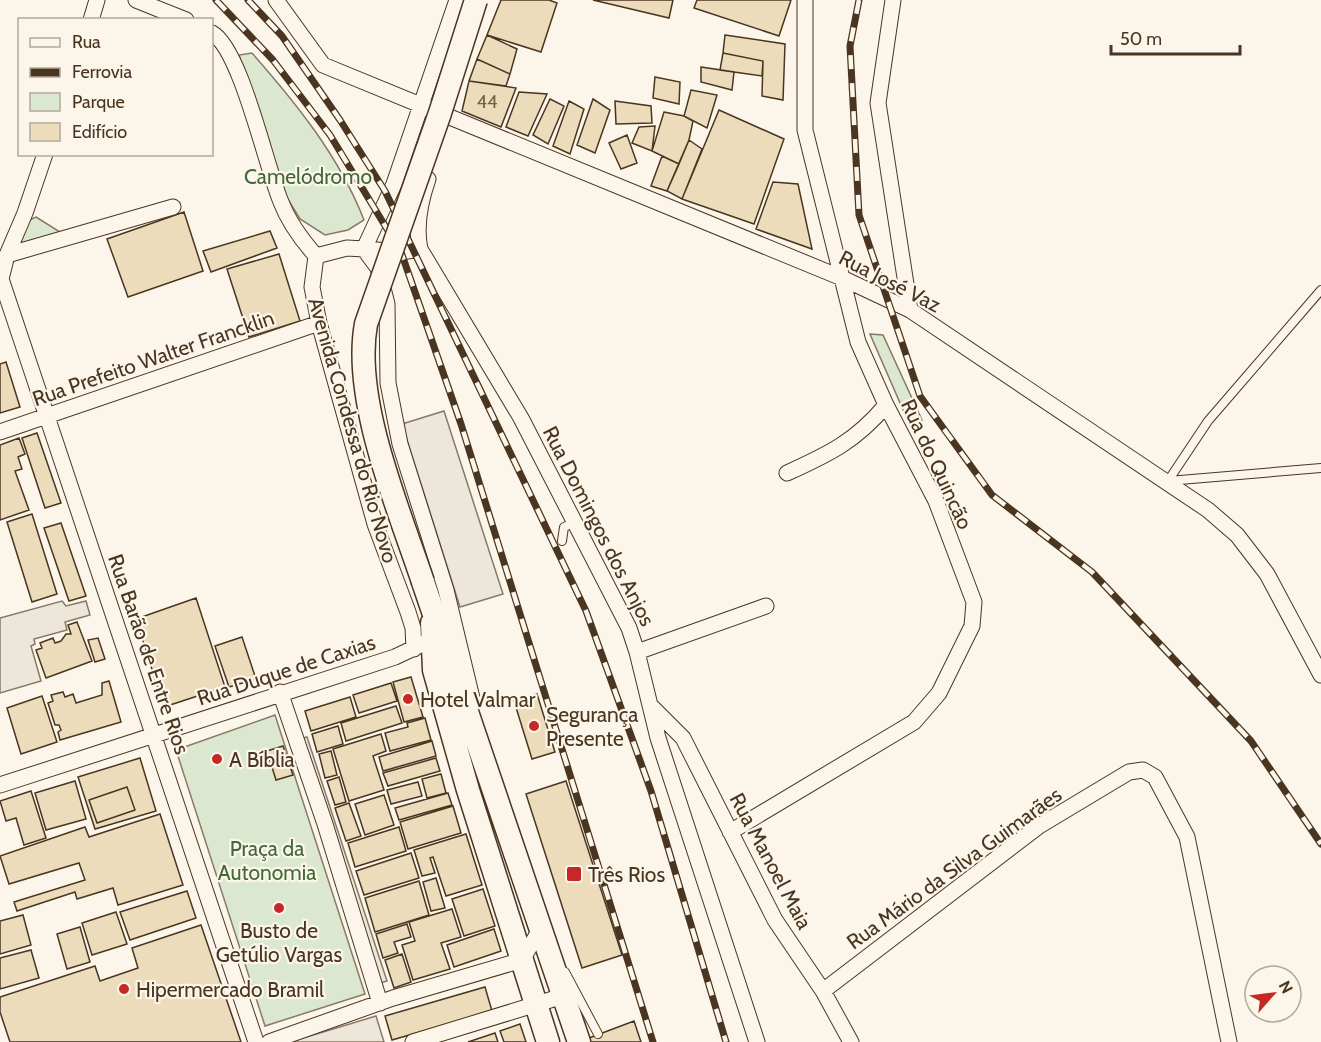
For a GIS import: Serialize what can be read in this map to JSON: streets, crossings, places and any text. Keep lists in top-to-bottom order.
{
  "streets": {
    "main road": ["Avenida Condessa do Rio Novo"],
    "street": [
      "Rua José Vaz",
      "Rua Prefeito Walter Francklin",
      "Rua do Quincão",
      "Rua Domingos dos Anjos",
      "Rua Barão de Entre Rios",
      "Rua Duque de Caxias",
      "Rua Manoel Maia",
      "Rua Mário da Silva Guimarães"
    ]
  },
  "crossings": [
    ["Rua José Vaz", "Rua do Quincão"],
    ["Rua José Vaz", "Rua Domingos dos Anjos"],
    ["Rua Prefeito Walter Francklin", "Avenida Condessa do Rio Novo"],
    ["Rua Prefeito Walter Francklin", "Rua Barão de Entre Rios"],
    ["Avenida Condessa do Rio Novo", "Rua Duque de Caxias"],
    ["Rua do Quincão", "Rua Manoel Maia"],
    ["Rua Domingos dos Anjos", "Rua Manoel Maia"],
    ["Rua Barão de Entre Rios", "Rua Duque de Caxias"],
    ["Rua Manoel Maia", "Rua Mário da Silva Guimarães"]
  ],
  "parks": ["Camelódromo", "Praça da Autonomia"],
  "places": {
    "other": [
      "Hotel Valmar",
      "Segurança Presente",
      "A Bíblia",
      "Busto de Getúlio Vargas",
      "Hipermercado Bramil"
    ],
    "transit": ["Três Rios"]
  },
  "house_numbers": ["44"],
  "legend": [
    "Rua",
    "Ferrovia",
    "Parque",
    "Edifício"
  ],
  "scale_bar": "50 m",
  "north": "top right"
}
